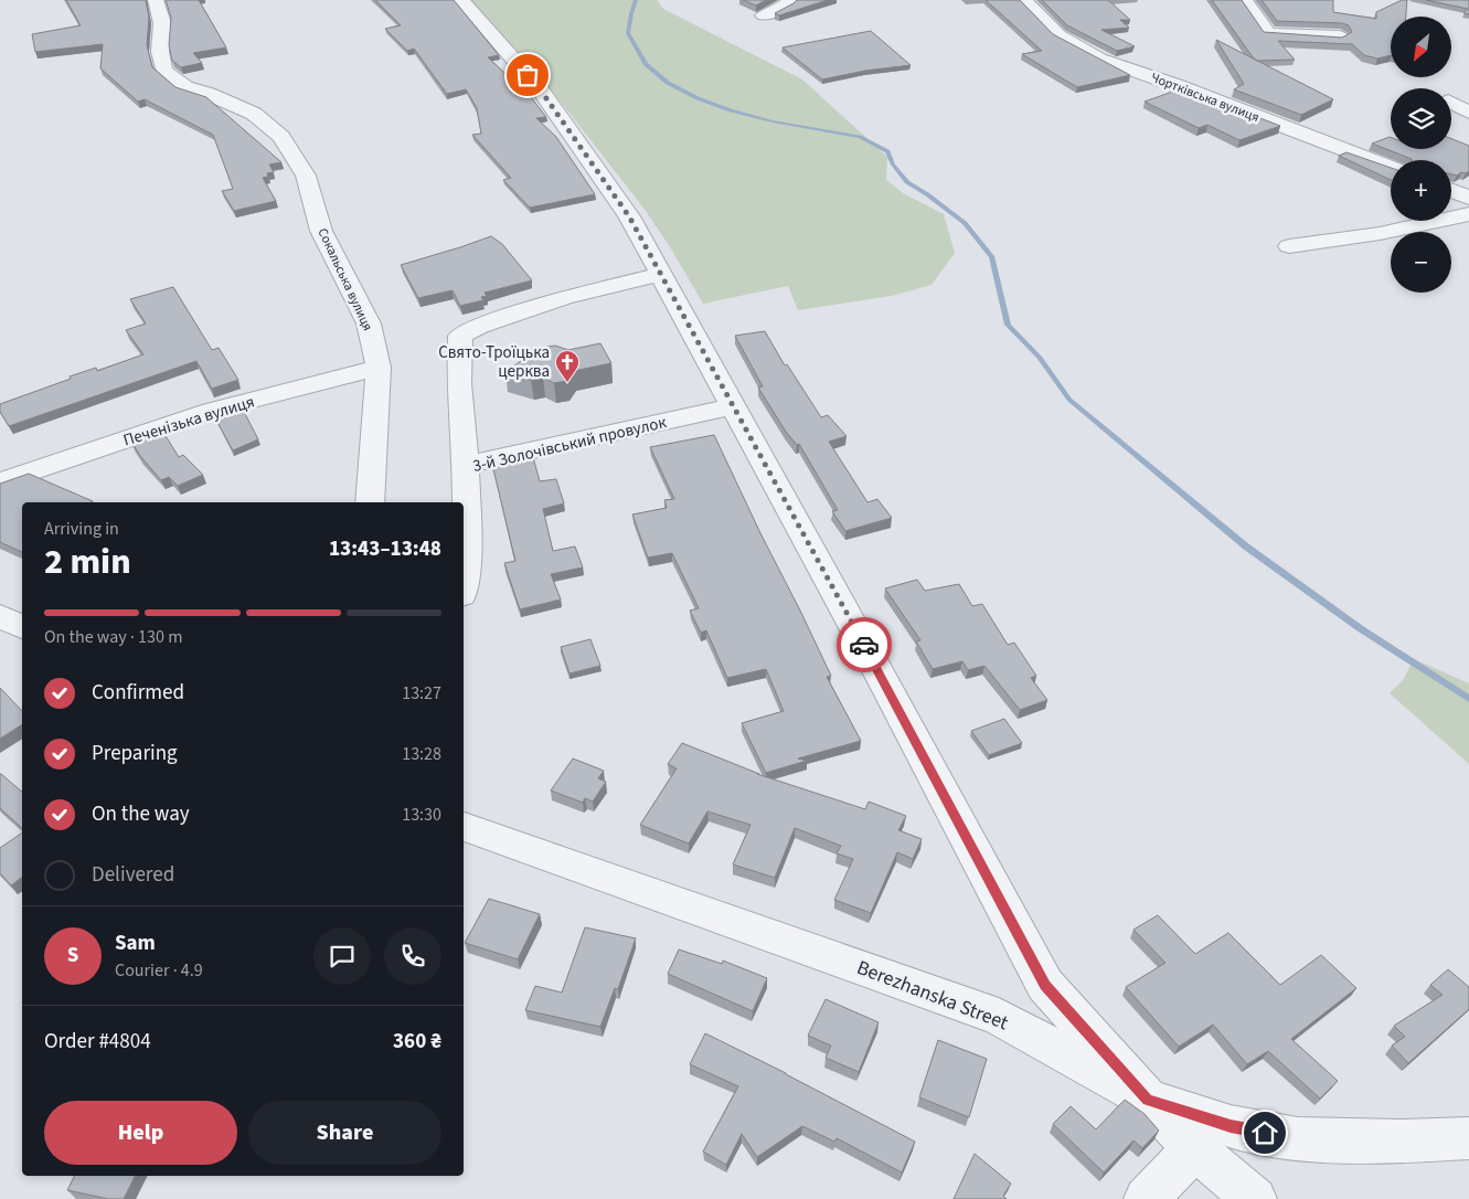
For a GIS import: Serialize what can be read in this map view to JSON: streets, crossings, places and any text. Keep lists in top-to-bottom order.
{
  "streets": {
    "street": [
      "Чортківська вулиця",
      "Сокальська вулиця",
      "Печенізька вулиця",
      "3-й Золочівський провулок",
      "Berezhanska Street"
    ]
  },
  "crossings": [
    ["Сокальська вулиця", "Печенізька вулиця"]
  ],
  "places": {
    "church": ["Свято-Троїцька церква"]
  },
  "north": "bottom left",
  "page": {
    "map_buttons": ["+", "−"],
    "heading": ["2 min", "Arriving in", "13:43–13:48"],
    "panel": [
      "Sam",
      "Courier · 4.9",
      "Order #4804",
      "360 ₴"
    ],
    "bar": "On the way · 130 m",
    "list": [
      ["Confirmed", "13:27"],
      ["Preparing", "13:28"],
      ["On the way", "13:30"],
      "Delivered"
    ],
    "round": "S",
    "buttons": ["Help", "Share"]
  }
}
